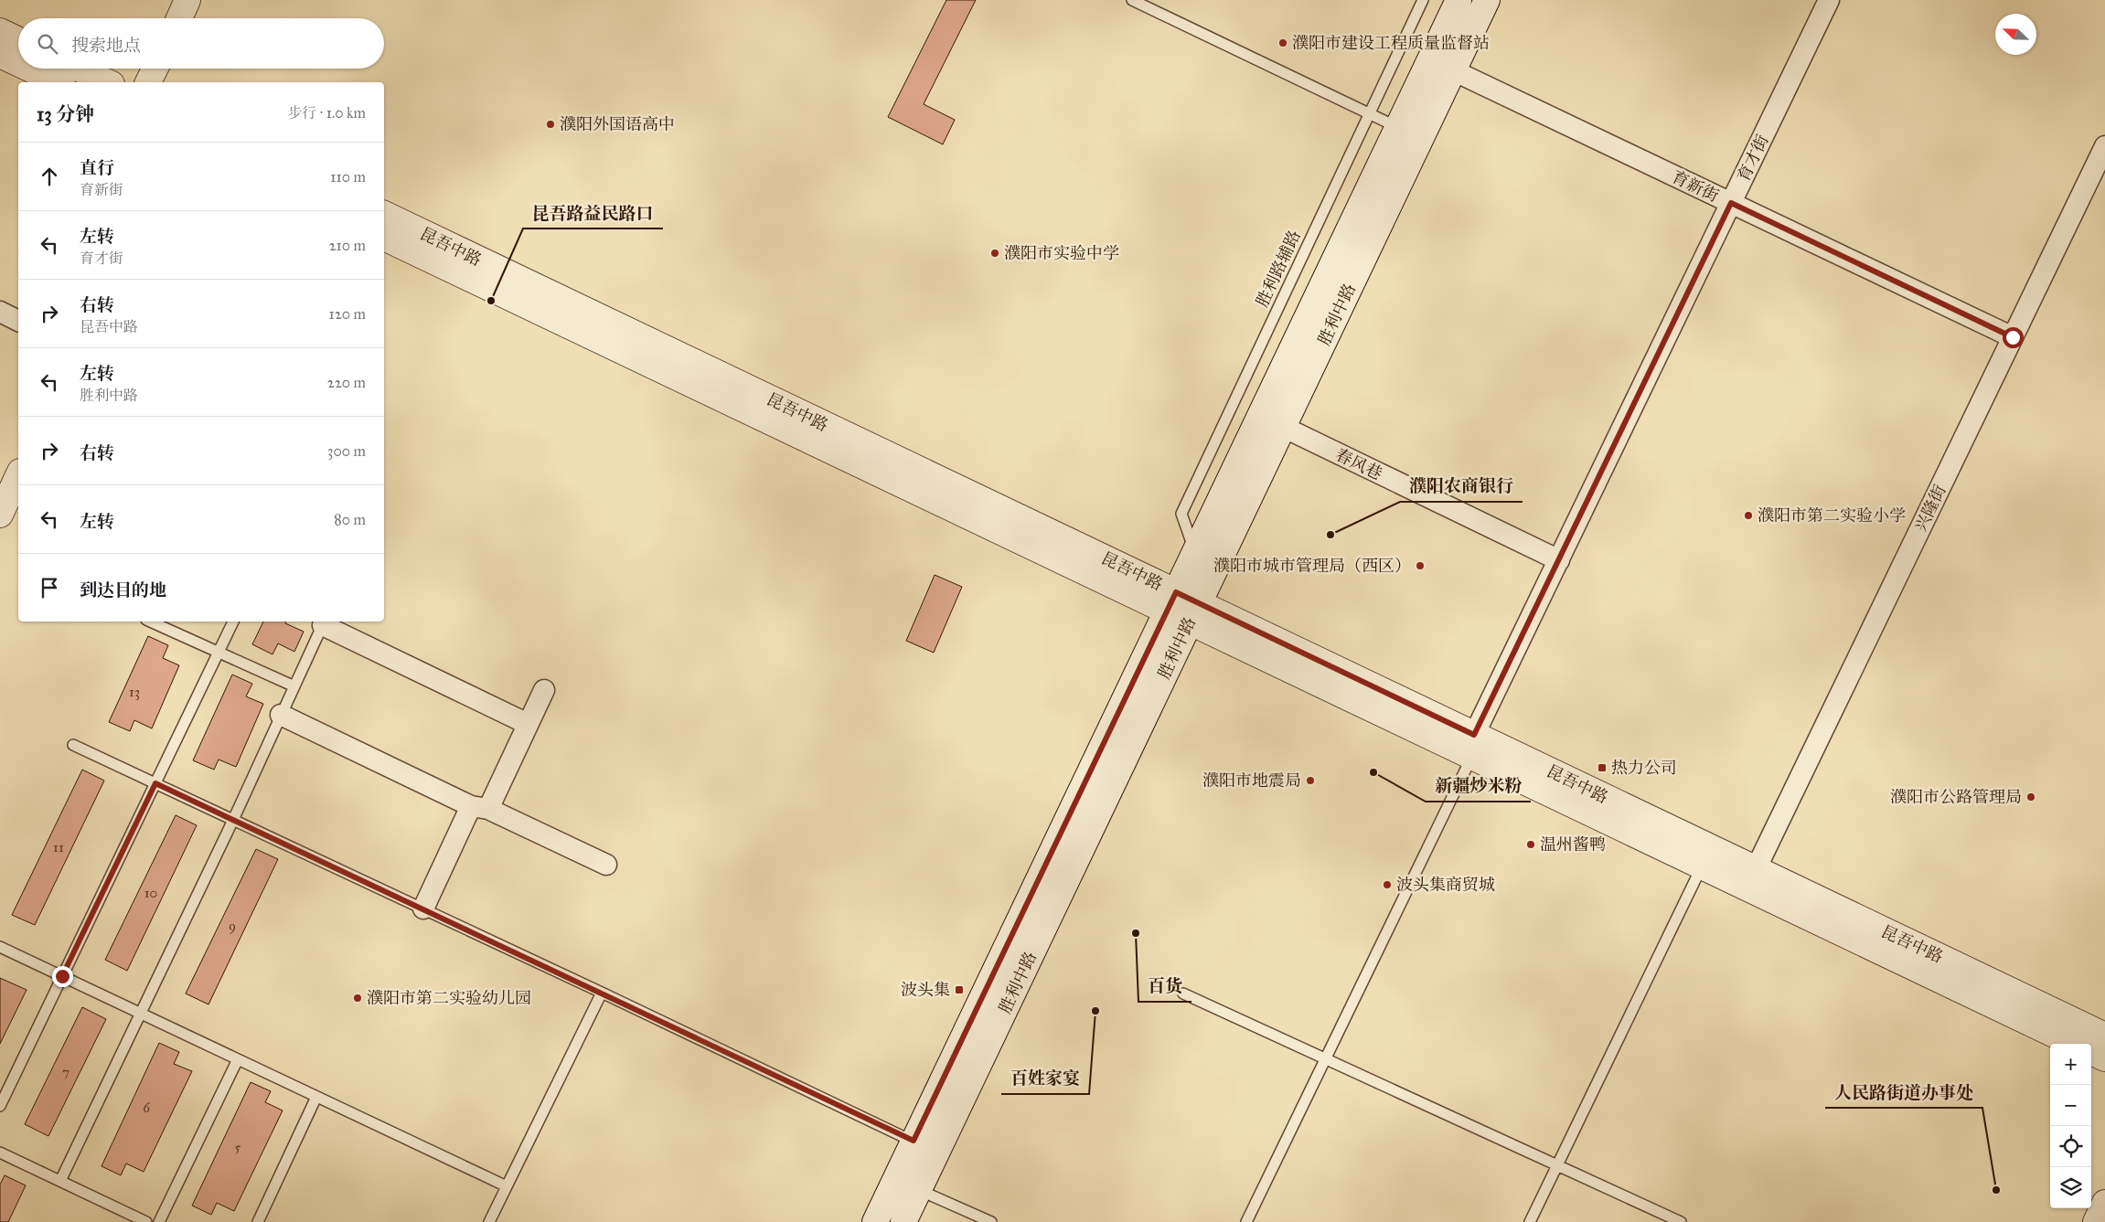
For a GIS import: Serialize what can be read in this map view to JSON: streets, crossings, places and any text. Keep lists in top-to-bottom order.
{
  "streets": {
    "street": [
      "育才街",
      "育新街",
      "昆吾中路",
      "胜利中路",
      "春风巷",
      "兴隆街"
    ],
    "lane": ["胜利路辅路"]
  },
  "crossings": [
    ["育才街", "育新街"],
    ["育才街", "昆吾中路"],
    ["育才街", "春风巷"],
    ["育新街", "胜利中路"],
    ["育新街", "兴隆街"],
    ["昆吾中路", "胜利中路"],
    ["昆吾中路", "兴隆街"],
    ["胜利路辅路", "胜利中路"],
    ["胜利中路", "春风巷"]
  ],
  "places": {
    "other": [
      "濮阳市建设工程质量监督站",
      "濮阳外国语高中",
      "濮阳市实验中学",
      "昆吾路益民路口",
      "濮阳市第二实验小学",
      "濮阳农商银行",
      "濮阳市城市管理局（西区）",
      "新疆炒米粉",
      "濮阳市地震局",
      "濮阳市公路管理局",
      "温州酱鸭",
      "波头集商贸城",
      "百货",
      "濮阳市第二实验幼儿园",
      "百姓家宴",
      "人民路街道办事处"
    ],
    "transit": ["热力公司", "波头集"]
  },
  "house_numbers": [
    "13",
    "11",
    "10",
    "9",
    "7",
    "6",
    "5"
  ],
  "north": "top left",
  "page": {
    "search": "搜索地点",
    "heading": ["13 分钟", "步行 · 1.0 km"],
    "list": [
      ["直行", "育新街", "110 m"],
      ["左转", "育才街", "210 m"],
      ["右转", "昆吾中路", "120 m"],
      ["左转", "胜利中路", "220 m"],
      ["右转", "300 m"],
      ["左转", "80 m"],
      "到达目的地"
    ],
    "map_buttons": ["+", "−"]
  }
}
